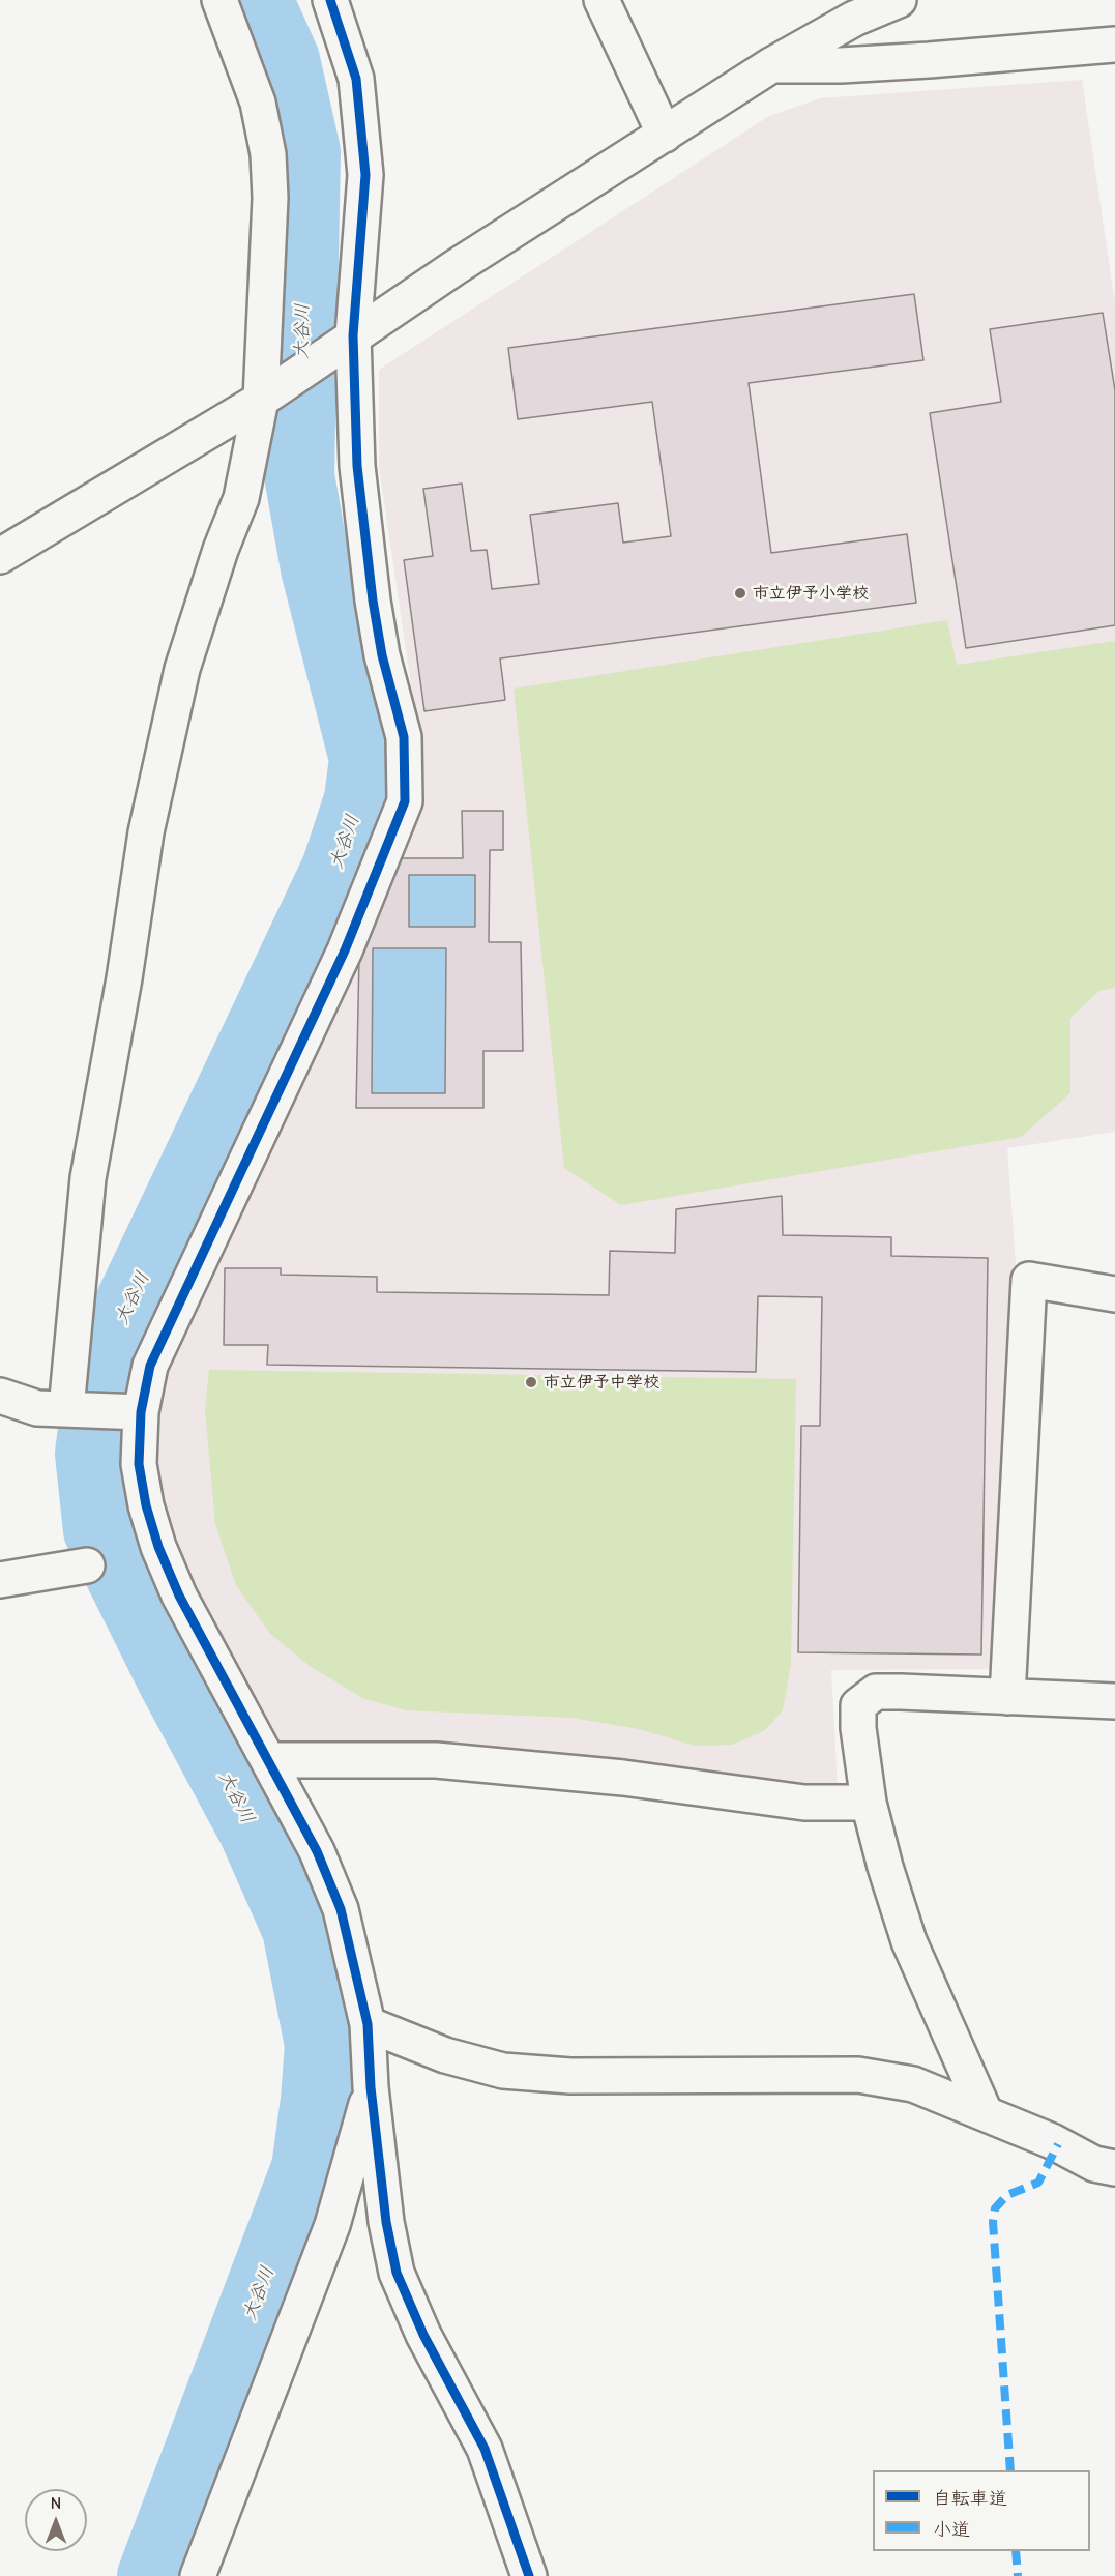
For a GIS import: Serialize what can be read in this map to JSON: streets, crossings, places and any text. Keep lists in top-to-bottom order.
{
  "water": ["大谷川"],
  "places": ["市立伊予小学校", "市立伊予中学校"],
  "legend": ["自転車道", "小道"],
  "north": "top"
}
